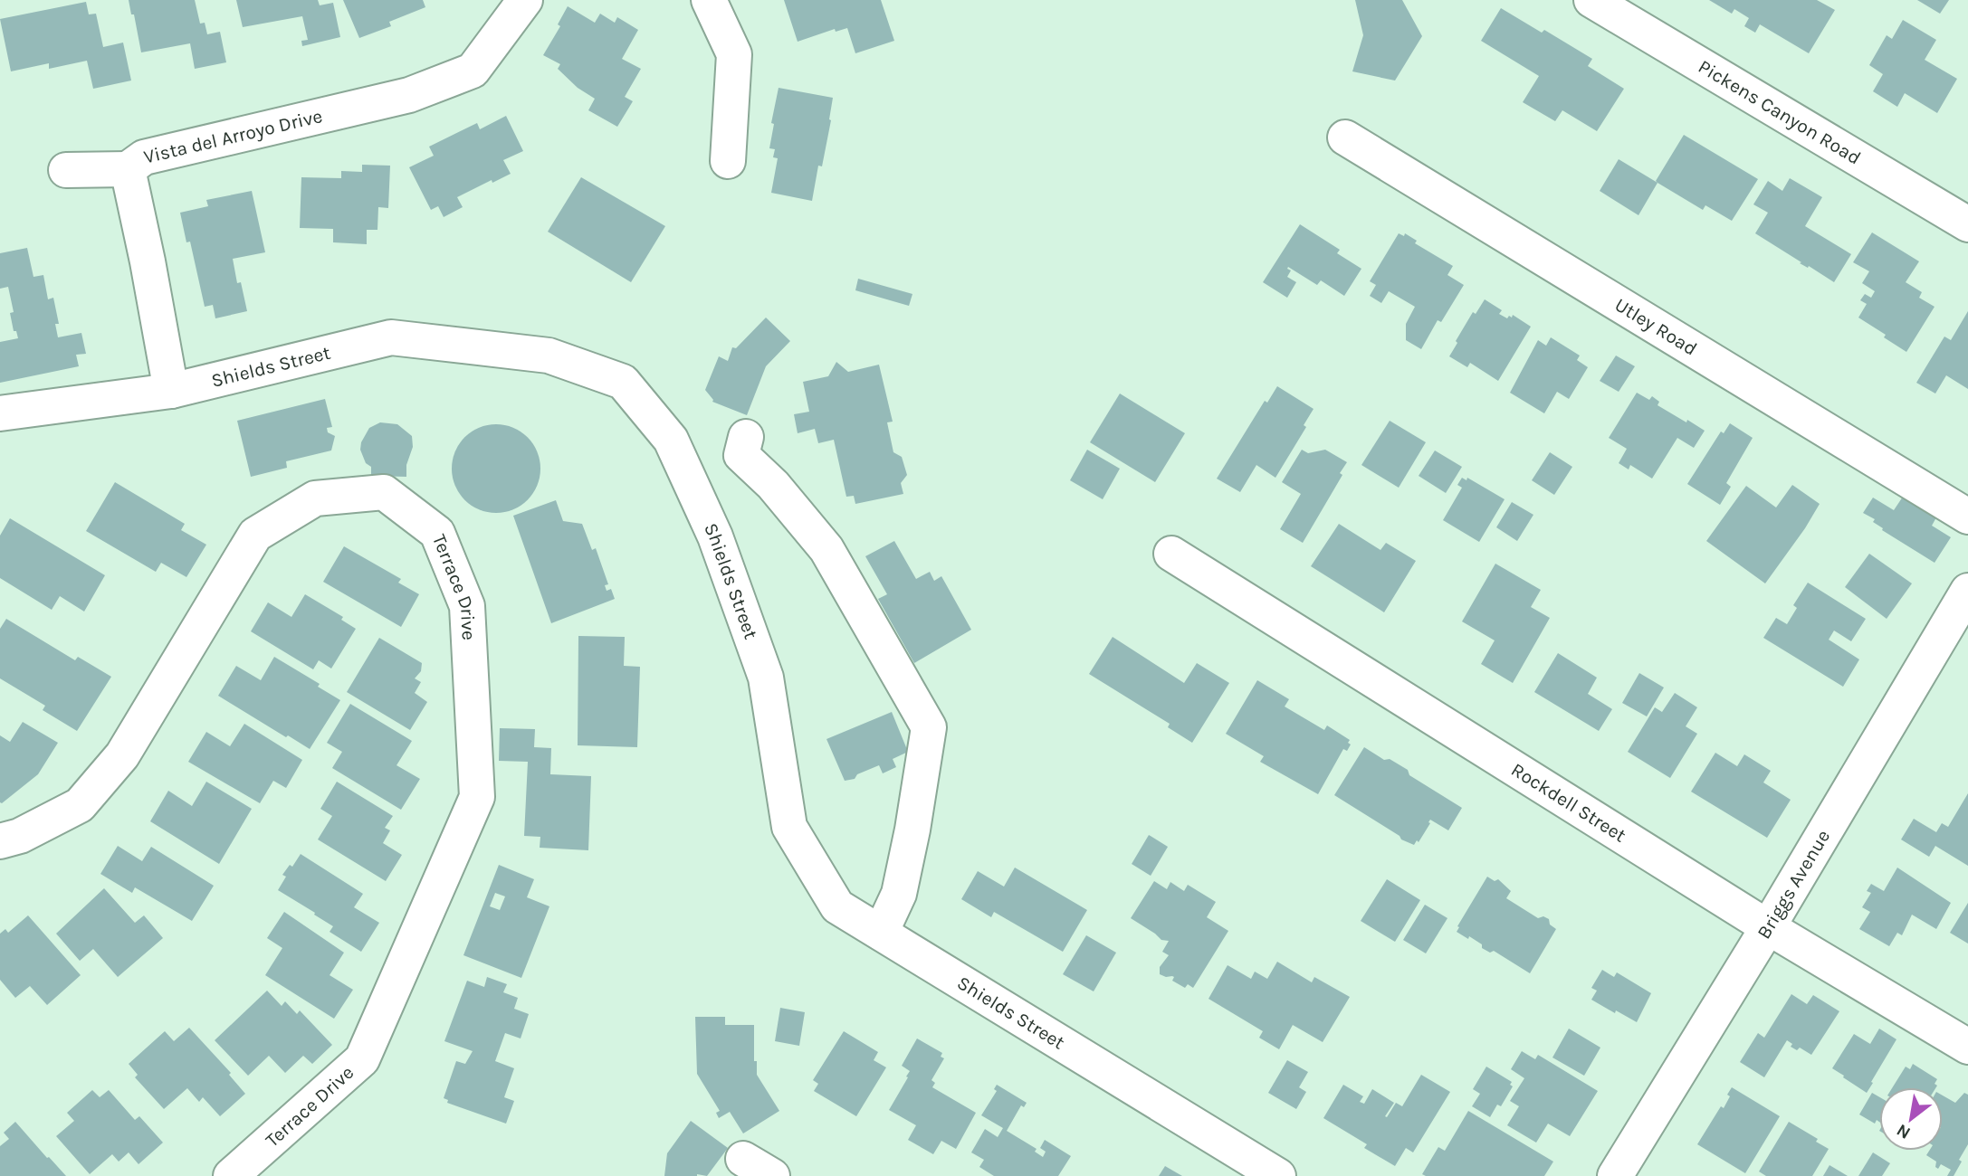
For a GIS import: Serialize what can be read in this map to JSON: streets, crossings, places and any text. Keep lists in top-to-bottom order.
{
  "streets": {
    "street": [
      "Pickens Canyon Road",
      "Vista del Arroyo Drive",
      "Utley Road",
      "Shields Street",
      "Terrace Drive",
      "Rockdell Street",
      "Briggs Avenue"
    ]
  },
  "crossings": [
    ["Vista del Arroyo Drive", "Shields Street"],
    ["Rockdell Street", "Briggs Avenue"]
  ],
  "north": "bottom left"
}
